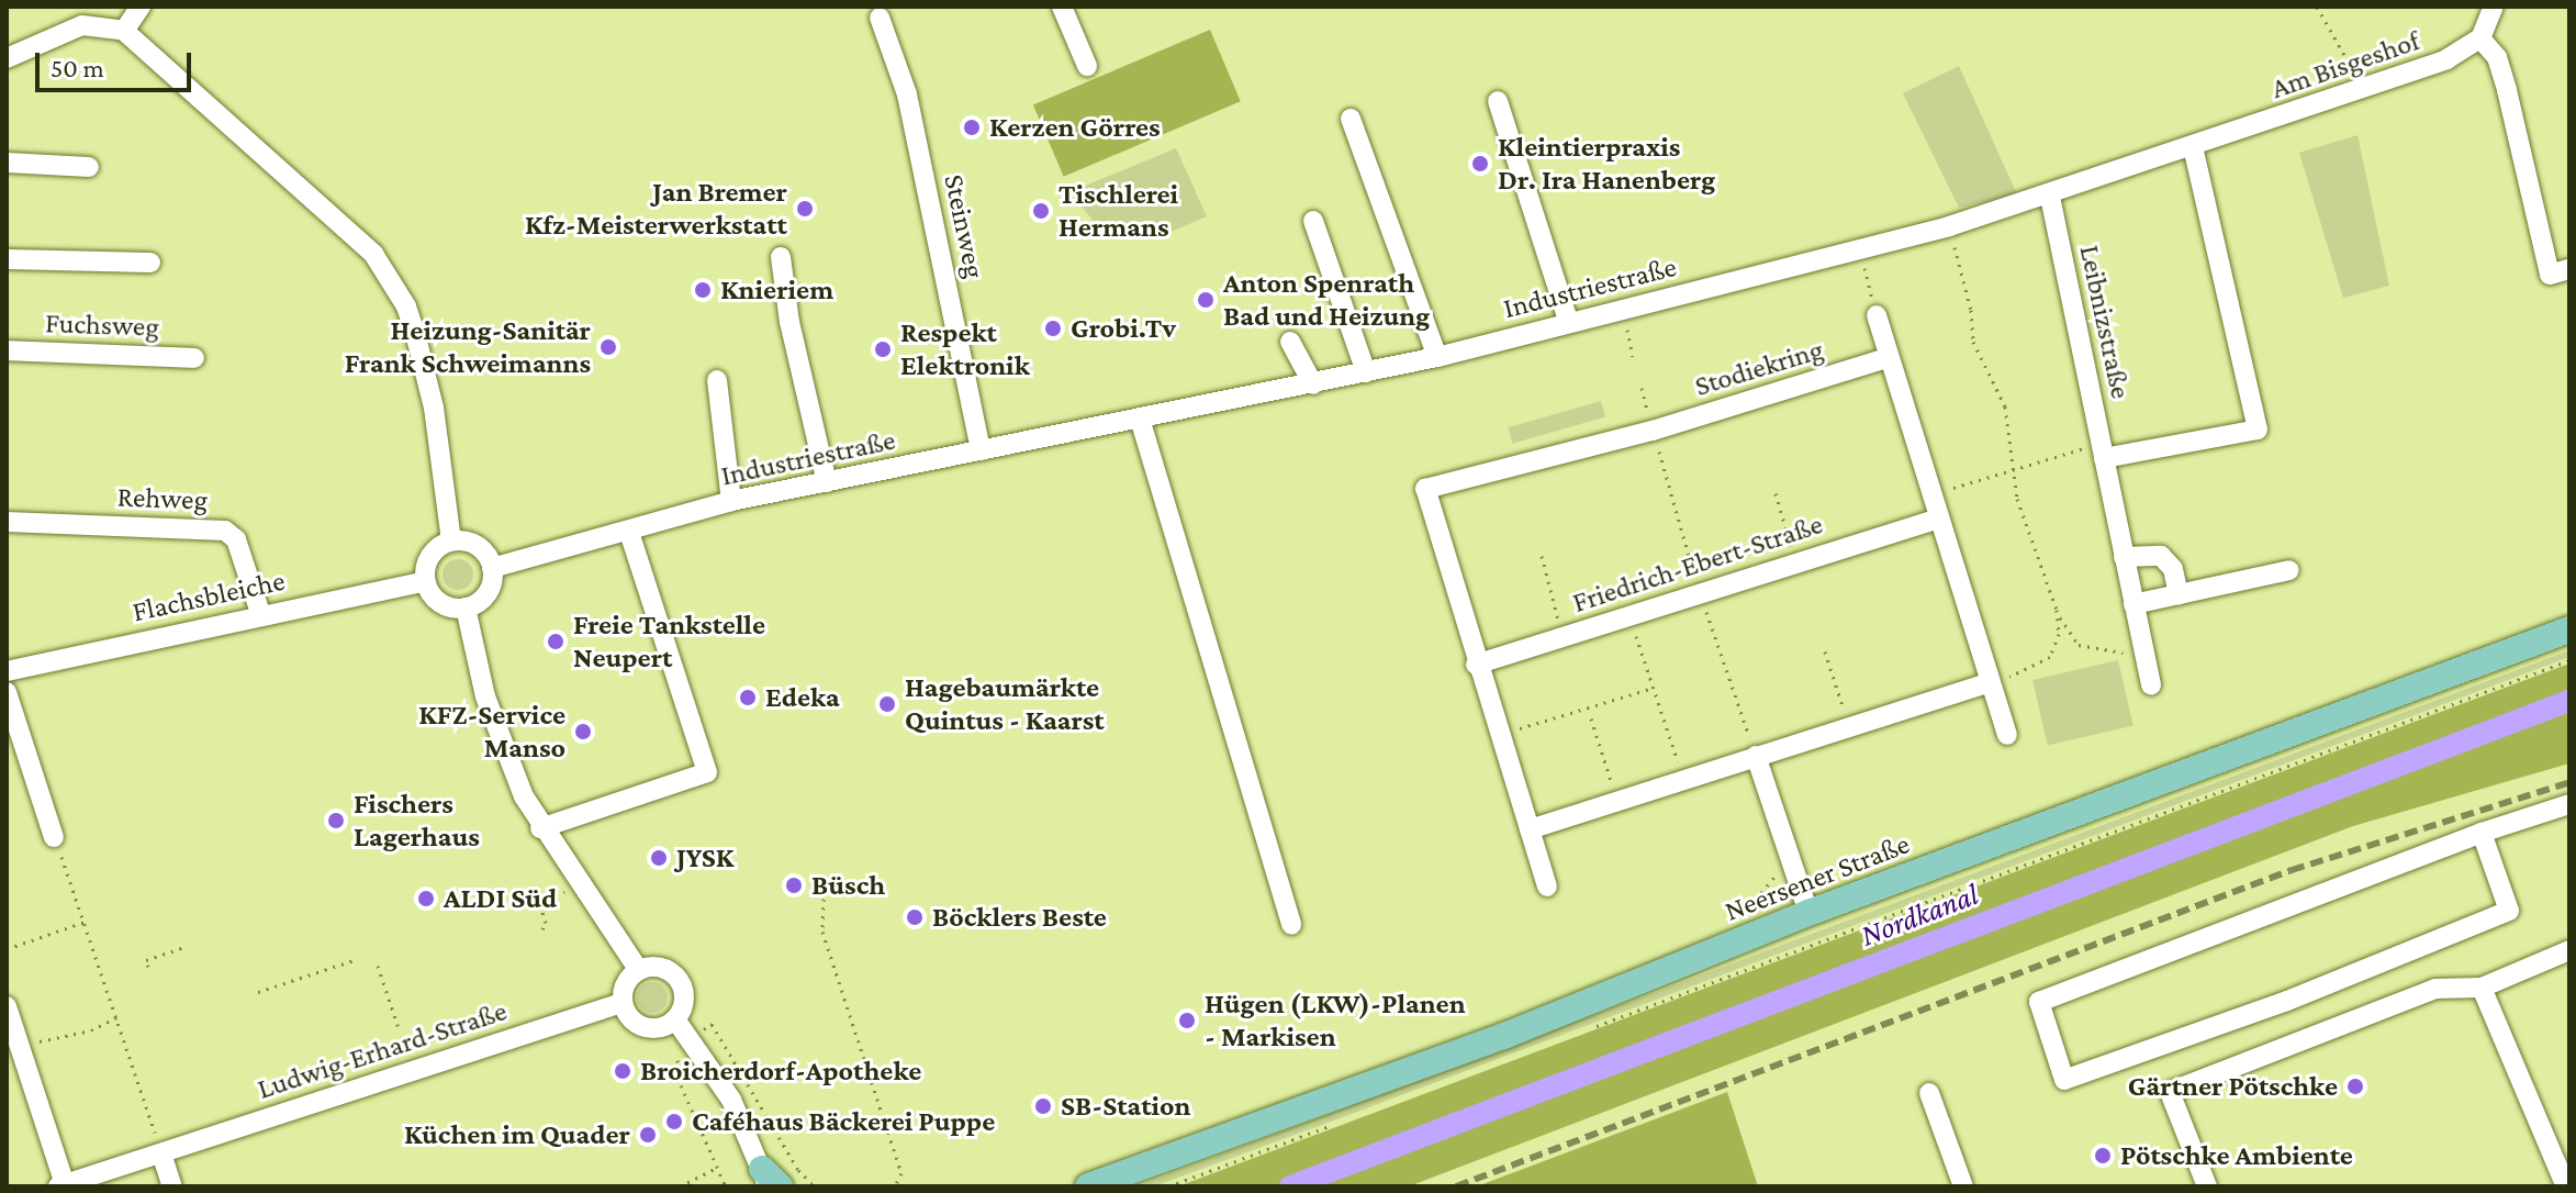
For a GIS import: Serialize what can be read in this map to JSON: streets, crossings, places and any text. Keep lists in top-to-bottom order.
{
  "streets": {
    "main road": ["Neersener Straße"],
    "street": [
      "Am Bisgeshof",
      "Steinweg",
      "Industriestraße",
      "Leibnizstraße",
      "Fuchsweg",
      "Stodiekring",
      "Rehweg",
      "Friedrich-Ebert-Straße",
      "Flachsbleiche",
      "Ludwig-Erhard-Straße"
    ]
  },
  "crossings": [
    ["Am Bisgeshof", "Industriestraße"],
    ["Am Bisgeshof", "Leibnizstraße"],
    ["Steinweg", "Industriestraße"],
    ["Industriestraße", "Leibnizstraße"],
    ["Industriestraße", "Flachsbleiche"],
    ["Stodiekring", "Friedrich-Ebert-Straße"],
    ["Rehweg", "Flachsbleiche"]
  ],
  "water": ["Nordkanal"],
  "places": [
    "Kerzen Görres",
    "Kleintierpraxis Dr. Ira Hanenberg",
    "Jan Bremer Kfz-Meisterwerkstatt",
    "Tischlerei Hermans",
    "Knieriem",
    "Anton Spenrath Bad und Heizung",
    "Grobi.Tv",
    "Heizung-Sanitär Frank Schweimanns",
    "Respekt Elektronik",
    "Freie Tankstelle Neupert",
    "Edeka",
    "Hagebaumärkte Quintus - Kaarst",
    "KFZ-Service Manso",
    "Fischers Lagerhaus",
    "JYSK",
    "Büsch",
    "ALDI Süd",
    "Böcklers Beste",
    "Hügen (LKW)-Planen - Markisen",
    "Broicherdorf-Apotheke",
    "Gärtner Pötschke",
    "SB-Station",
    "Caféhaus Bäckerei Puppe",
    "Küchen im Quader",
    "Pötschke Ambiente"
  ],
  "scale_bar": "50 m"
}
